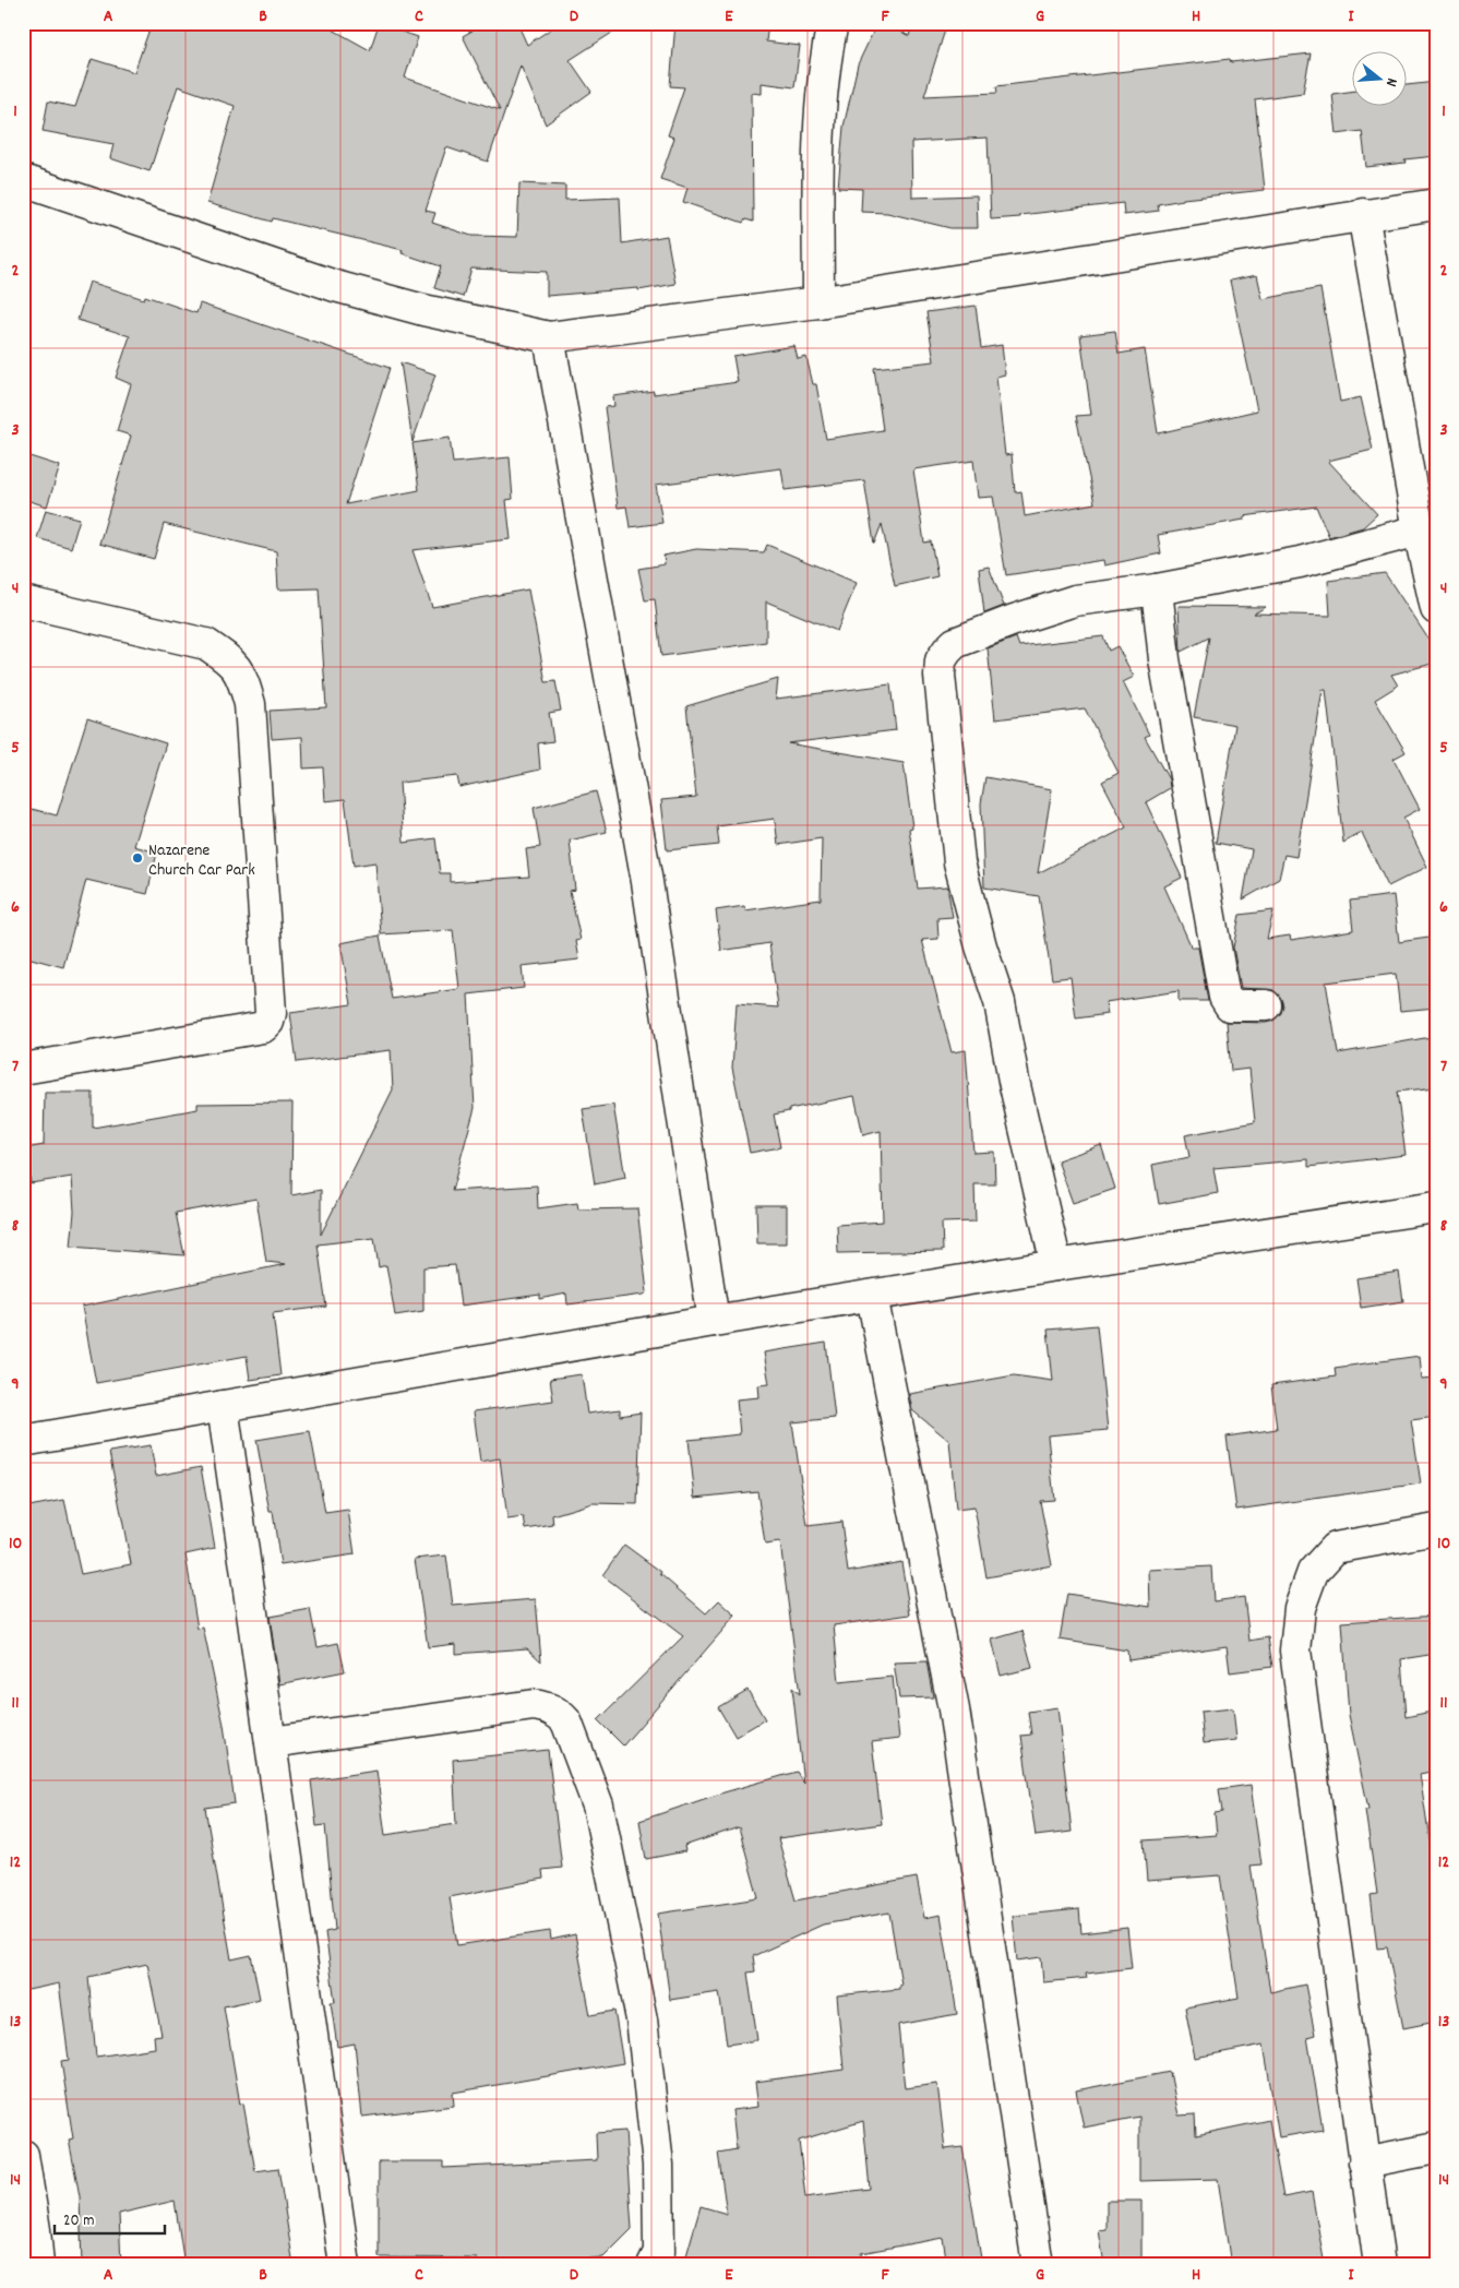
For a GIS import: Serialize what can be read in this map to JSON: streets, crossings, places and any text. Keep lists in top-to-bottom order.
{
  "places": ["Nazarene Church Car Park"],
  "scale_bar": "20 m",
  "north": "right",
  "grid": {
    "columns": [
      "A",
      "B",
      "C",
      "D",
      "E",
      "F",
      "G",
      "H",
      "I"
    ],
    "rows": [
      "1",
      "2",
      "3",
      "4",
      "5",
      "6",
      "7",
      "8",
      "9",
      "10",
      "11",
      "12",
      "13",
      "14"
    ]
  }
}
